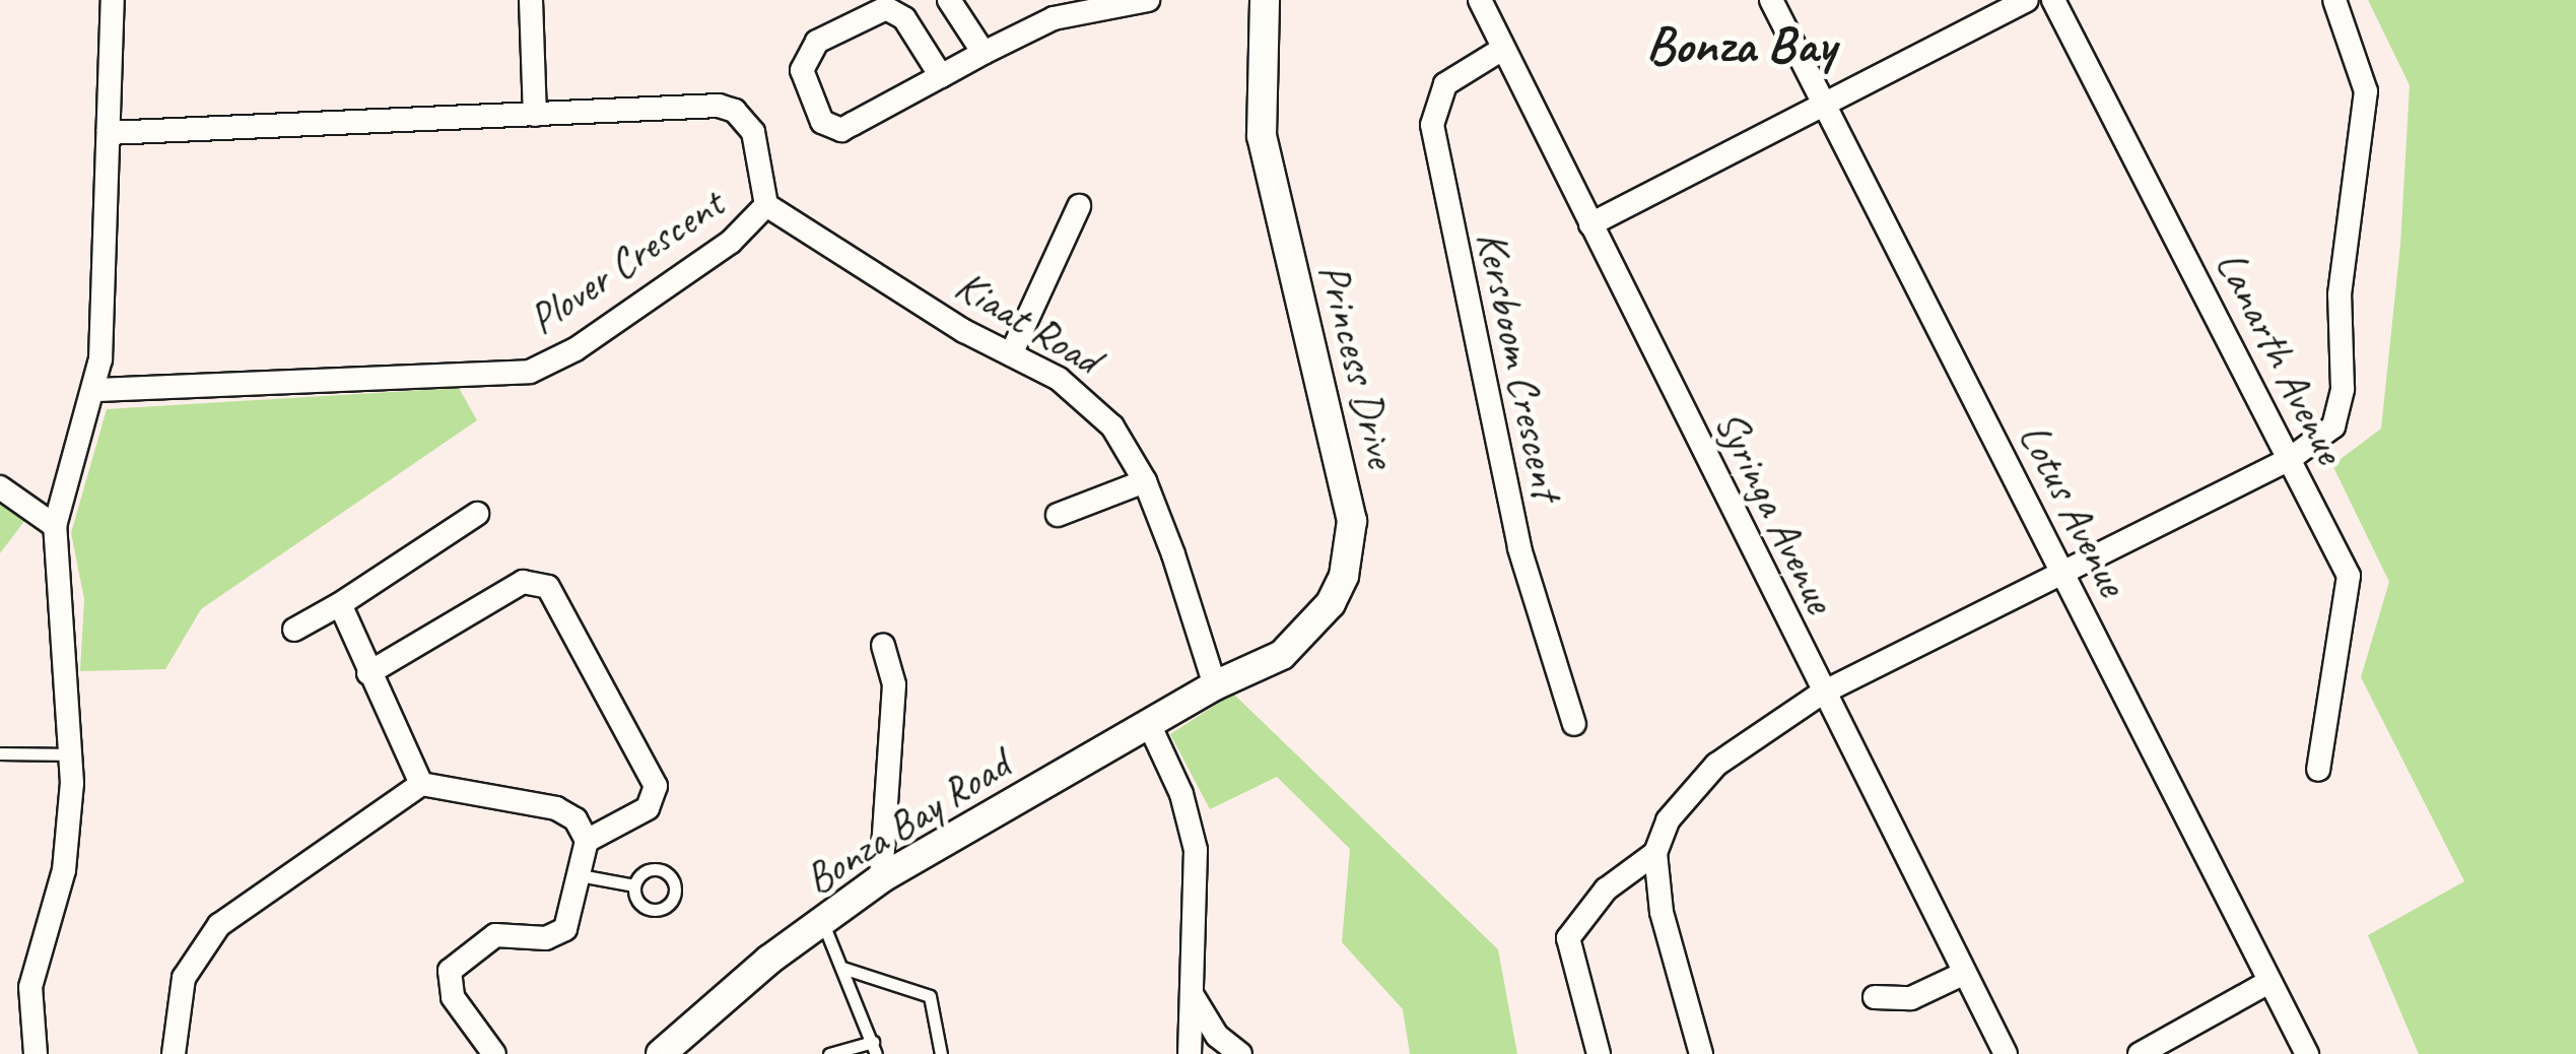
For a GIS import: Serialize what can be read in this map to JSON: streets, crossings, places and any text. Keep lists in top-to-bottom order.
{
  "streets": {
    "street": [
      "Plover Crescent",
      "Kiaat Road",
      "Lanarth Avenue",
      "Princess Drive",
      "Kersboom Crescent",
      "Lotus Avenue",
      "Syringa Avenue",
      "Bonza Bay Road"
    ]
  },
  "crossings": [
    ["Plover Crescent", "Kiaat Road"],
    ["Kiaat Road", "Princess Drive"],
    ["Kiaat Road", "Bonza Bay Road"],
    ["Princess Drive", "Bonza Bay Road"],
    ["Kersboom Crescent", "Syringa Avenue"]
  ],
  "districts": ["Bonza Bay"]
}
